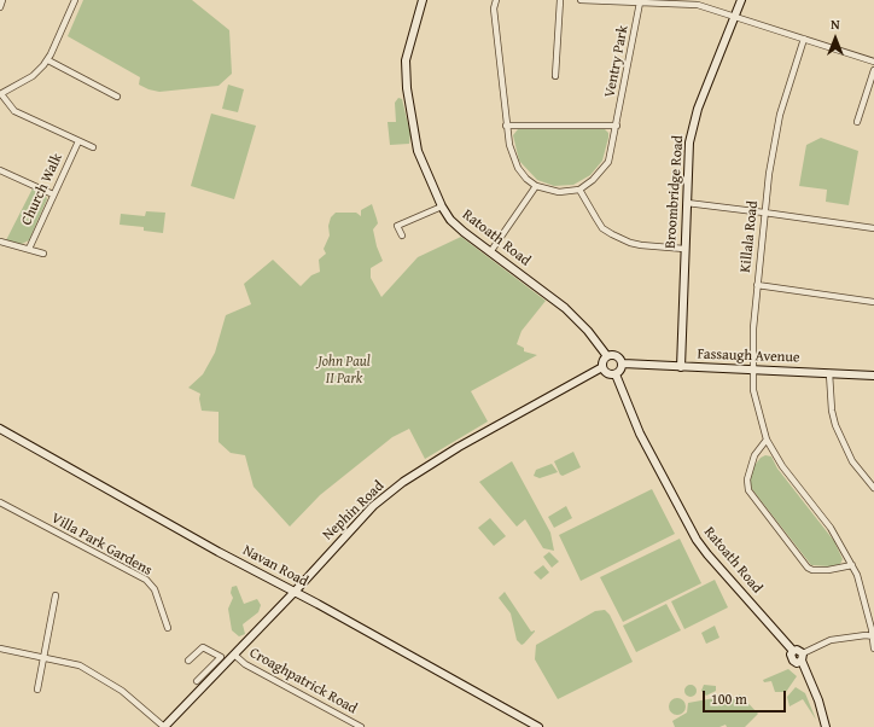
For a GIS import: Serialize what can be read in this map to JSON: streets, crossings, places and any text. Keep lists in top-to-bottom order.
{
  "streets": {
    "main road": [
      "Broombridge Road",
      "Ratoath Road",
      "Fassaugh Avenue",
      "Nephin Road",
      "Navan Road"
    ],
    "street": [
      "Ventry Park",
      "Church Walk",
      "Killala Road",
      "Villa Park Gardens",
      "Croaghpatrick Road"
    ]
  },
  "crossings": [
    ["Broombridge Road", "Fassaugh Avenue"],
    ["Killala Road", "Fassaugh Avenue"],
    ["Ratoath Road", "Fassaugh Avenue"],
    ["Ratoath Road", "Nephin Road"],
    ["Fassaugh Avenue", "Nephin Road"],
    ["Nephin Road", "Navan Road"],
    ["Nephin Road", "Croaghpatrick Road"]
  ],
  "parks": ["John Paul II Park"],
  "scale_bar": "100 m",
  "north": "top"
}
